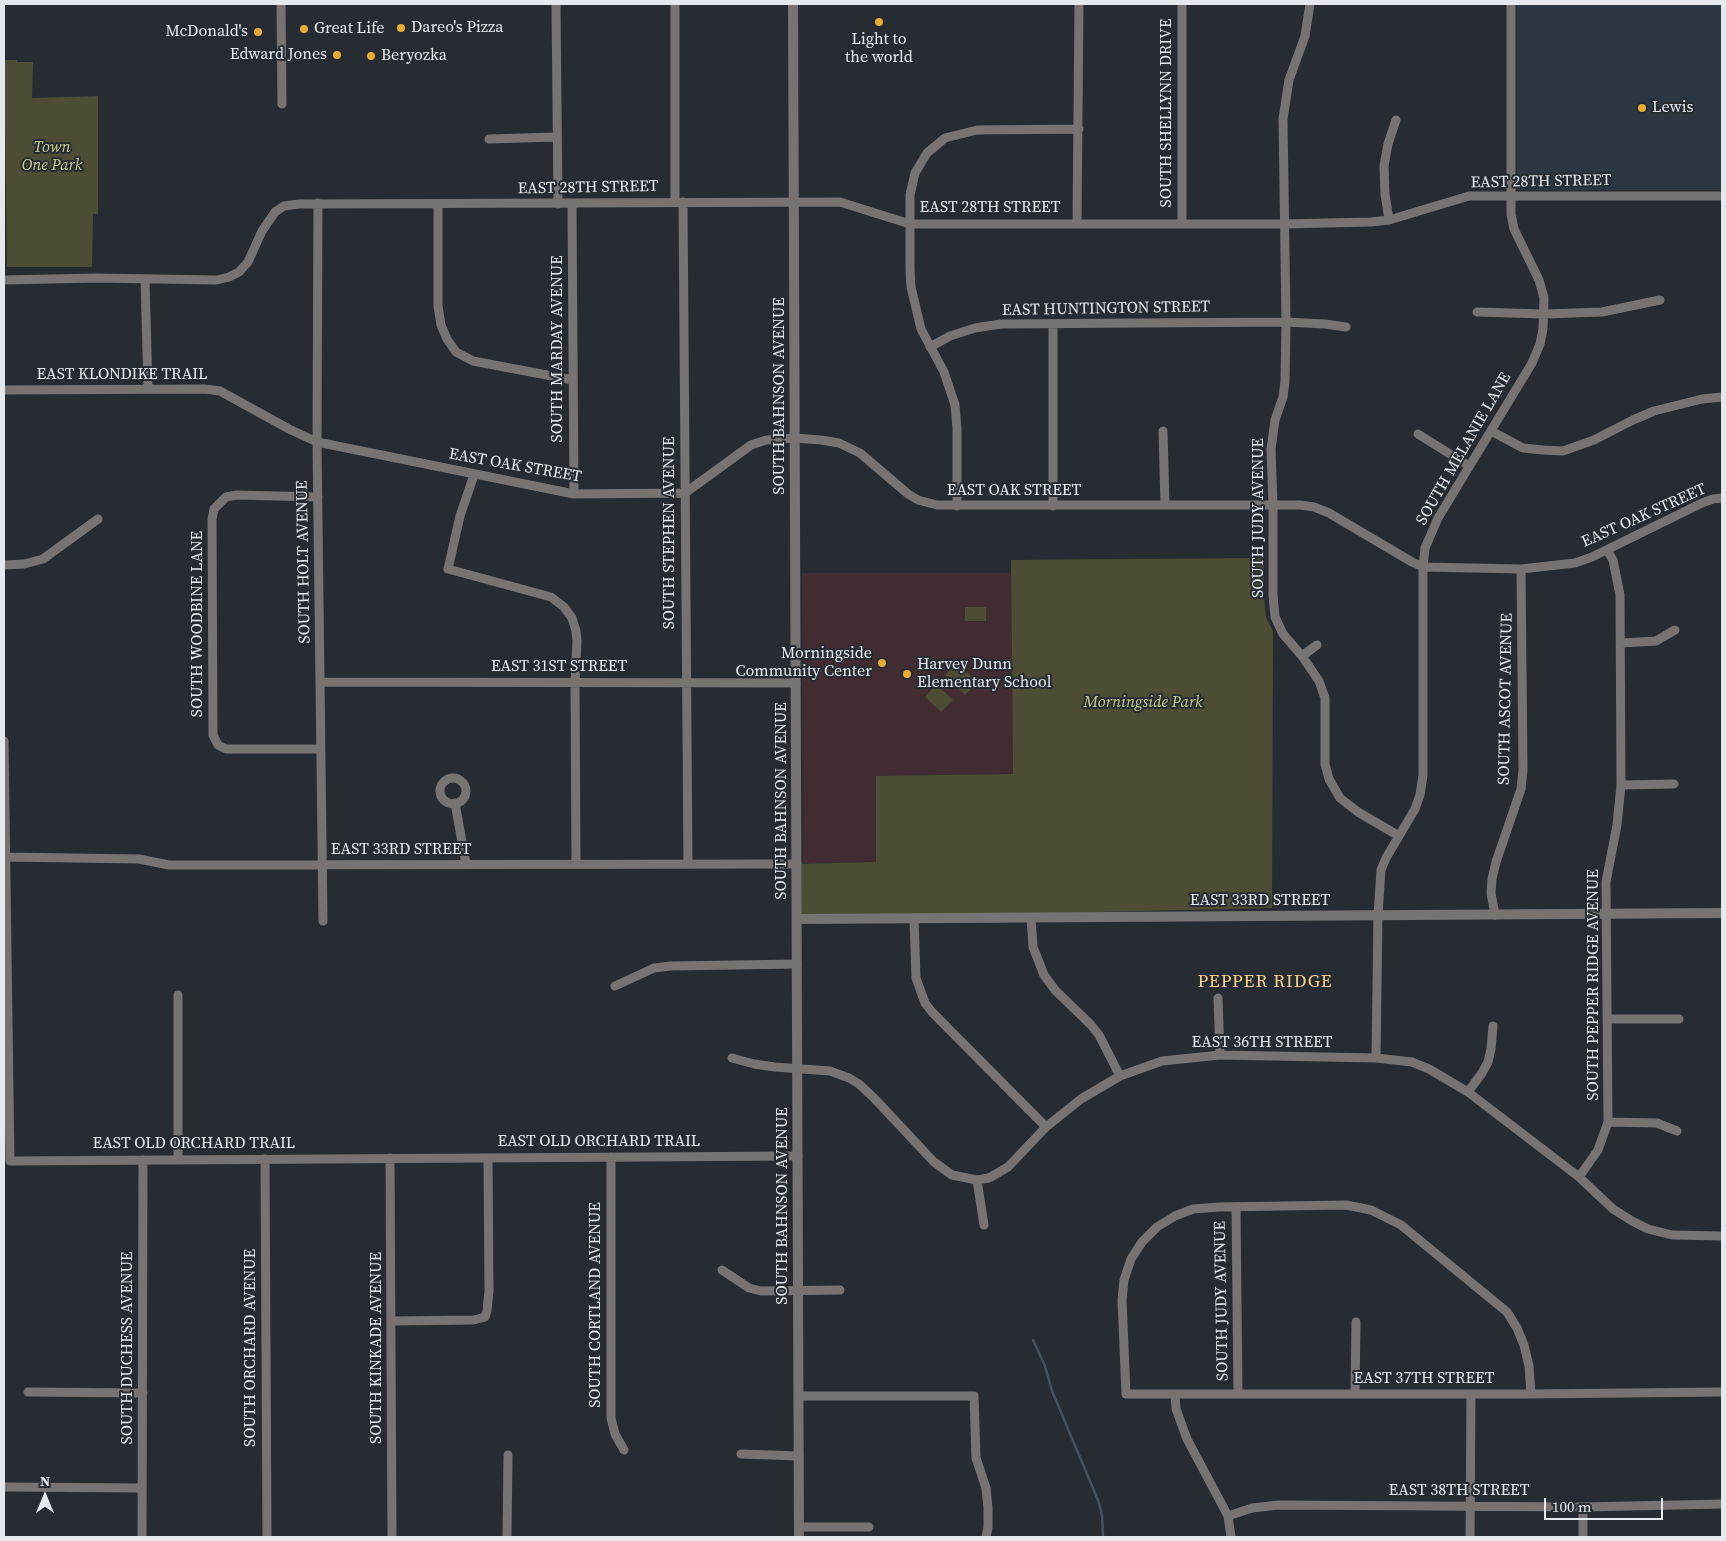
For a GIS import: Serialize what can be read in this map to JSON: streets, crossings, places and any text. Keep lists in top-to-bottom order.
{
  "streets": {
    "street": [
      "SOUTH SHELLYNN DRIVE",
      "EAST 28TH STREET",
      "EAST HUNTINGTON STREET",
      "SOUTH MARDAY AVENUE",
      "EAST KLONDIKE TRAIL",
      "SOUTH BAHNSON AVENUE",
      "SOUTH MELANIE LANE",
      "EAST OAK STREET",
      "SOUTH JUDY AVENUE",
      "SOUTH STEPHEN AVENUE",
      "SOUTH HOLT AVENUE",
      "SOUTH WOODBINE LANE",
      "EAST 31ST STREET",
      "SOUTH ASCOT AVENUE",
      "EAST 33RD STREET",
      "SOUTH PEPPER RIDGE AVENUE",
      "EAST 36TH STREET",
      "EAST OLD ORCHARD TRAIL",
      "SOUTH CORTLAND AVENUE",
      "SOUTH DUCHESS AVENUE",
      "SOUTH ORCHARD AVENUE",
      "SOUTH KINKADE AVENUE",
      "EAST 37TH STREET",
      "EAST 38TH STREET"
    ]
  },
  "crossings": [
    ["SOUTH SHELLYNN DRIVE", "EAST 28TH STREET"],
    ["EAST 28TH STREET", "SOUTH MARDAY AVENUE"],
    ["EAST 28TH STREET", "SOUTH BAHNSON AVENUE"],
    ["EAST 28TH STREET", "SOUTH MELANIE LANE"],
    ["EAST 28TH STREET", "SOUTH JUDY AVENUE"],
    ["EAST 28TH STREET", "SOUTH STEPHEN AVENUE"],
    ["EAST 28TH STREET", "SOUTH HOLT AVENUE"],
    ["EAST HUNTINGTON STREET", "SOUTH JUDY AVENUE"],
    ["SOUTH MARDAY AVENUE", "EAST OAK STREET"],
    ["EAST KLONDIKE TRAIL", "EAST OAK STREET"],
    ["EAST KLONDIKE TRAIL", "SOUTH HOLT AVENUE"],
    ["SOUTH BAHNSON AVENUE", "EAST OAK STREET"],
    ["SOUTH BAHNSON AVENUE", "EAST 31ST STREET"],
    ["SOUTH BAHNSON AVENUE", "EAST 33RD STREET"],
    ["SOUTH BAHNSON AVENUE", "EAST OLD ORCHARD TRAIL"],
    ["SOUTH MELANIE LANE", "EAST OAK STREET"],
    ["SOUTH MELANIE LANE", "SOUTH JUDY AVENUE"],
    ["SOUTH MELANIE LANE", "EAST 33RD STREET"],
    ["SOUTH MELANIE LANE", "EAST 36TH STREET"],
    ["EAST OAK STREET", "SOUTH JUDY AVENUE"],
    ["EAST OAK STREET", "SOUTH STEPHEN AVENUE"],
    ["EAST OAK STREET", "SOUTH HOLT AVENUE"],
    ["EAST OAK STREET", "SOUTH ASCOT AVENUE"],
    ["EAST OAK STREET", "SOUTH PEPPER RIDGE AVENUE"],
    ["SOUTH JUDY AVENUE", "EAST 37TH STREET"],
    ["SOUTH STEPHEN AVENUE", "EAST 31ST STREET"],
    ["SOUTH STEPHEN AVENUE", "EAST 33RD STREET"],
    ["SOUTH HOLT AVENUE", "SOUTH WOODBINE LANE"],
    ["SOUTH HOLT AVENUE", "EAST 31ST STREET"],
    ["SOUTH HOLT AVENUE", "EAST 33RD STREET"],
    ["SOUTH ASCOT AVENUE", "EAST 33RD STREET"],
    ["EAST 33RD STREET", "SOUTH PEPPER RIDGE AVENUE"],
    ["EAST 33RD STREET", "EAST OLD ORCHARD TRAIL"],
    ["SOUTH PEPPER RIDGE AVENUE", "EAST 36TH STREET"],
    ["EAST OLD ORCHARD TRAIL", "SOUTH CORTLAND AVENUE"],
    ["EAST OLD ORCHARD TRAIL", "SOUTH DUCHESS AVENUE"],
    ["EAST OLD ORCHARD TRAIL", "SOUTH ORCHARD AVENUE"],
    ["EAST OLD ORCHARD TRAIL", "SOUTH KINKADE AVENUE"]
  ],
  "districts": ["PEPPER RIDGE"],
  "parks": ["Town One Park", "Morningside Park"],
  "places": [
    "Light to the world",
    "Dareo's Pizza",
    "Great Life",
    "McDonald's",
    "Edward Jones",
    "Beryozka",
    "Lewis",
    "Morningside Community Center",
    "Harvey Dunn Elementary School"
  ],
  "scale_bar": "100 m",
  "north": "top"
}
